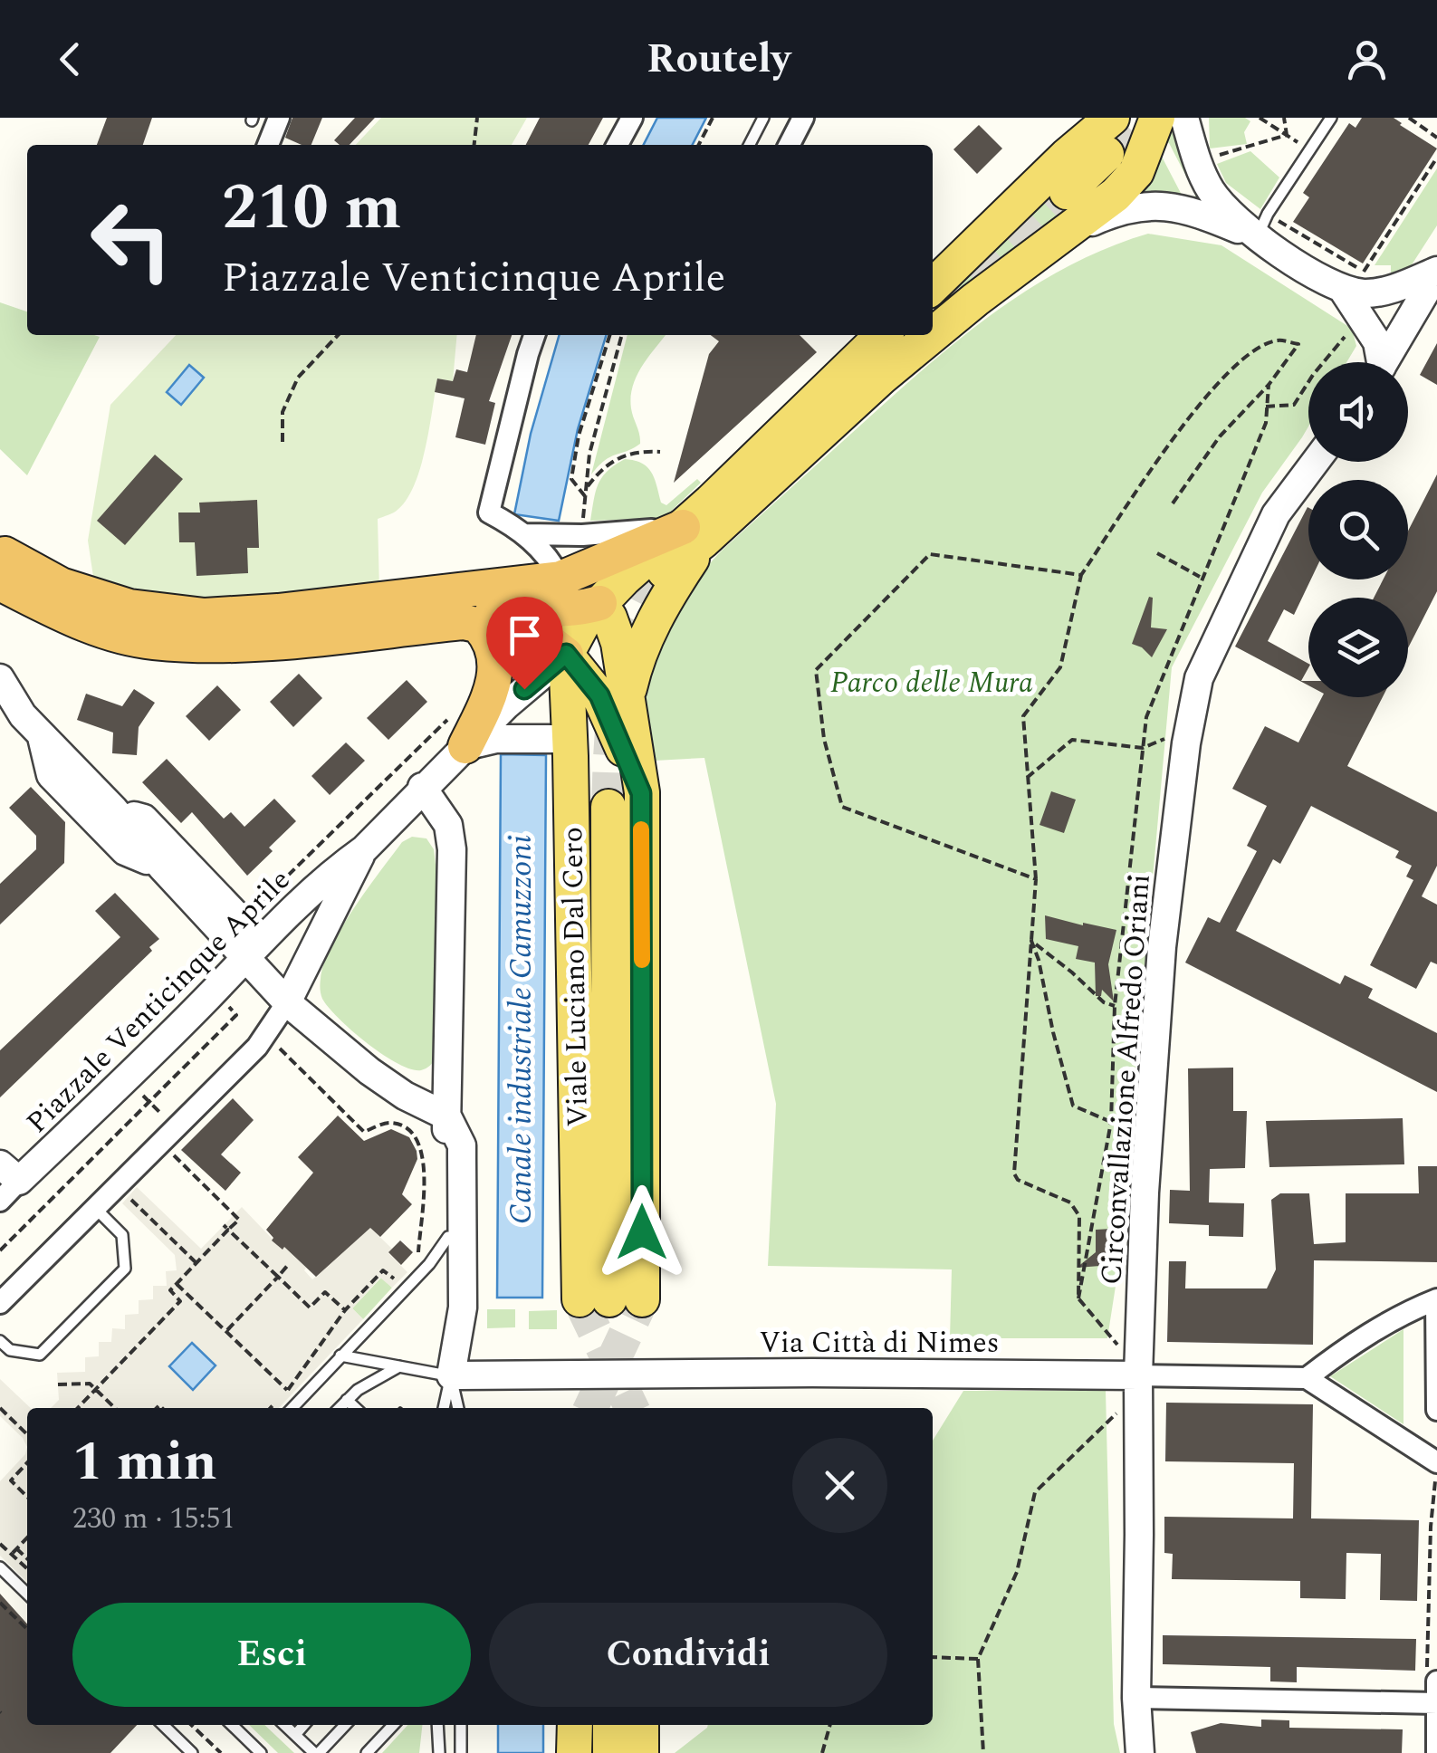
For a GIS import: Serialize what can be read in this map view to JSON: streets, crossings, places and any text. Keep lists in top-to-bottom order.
{
  "streets": {
    "main road": ["Viale Luciano Dal Cero"],
    "street": ["Piazzale Venticinque Aprile", "Circonvallazione Alfredo Oriani", "Via Città di Nimes"]
  },
  "crossings": [
    ["Viale Luciano Dal Cero", "Piazzale Venticinque Aprile"],
    ["Circonvallazione Alfredo Oriani", "Via Città di Nimes"]
  ],
  "water": ["Canale industriale Camuzzoni"],
  "parks": ["Parco delle Mura"],
  "page": {
    "header": "Routely",
    "turn": ["210 m", "Piazzale Venticinque Aprile"],
    "heading": ["1 min", "230 m · 15:51"],
    "buttons": ["Esci", "Condividi"]
  }
}
